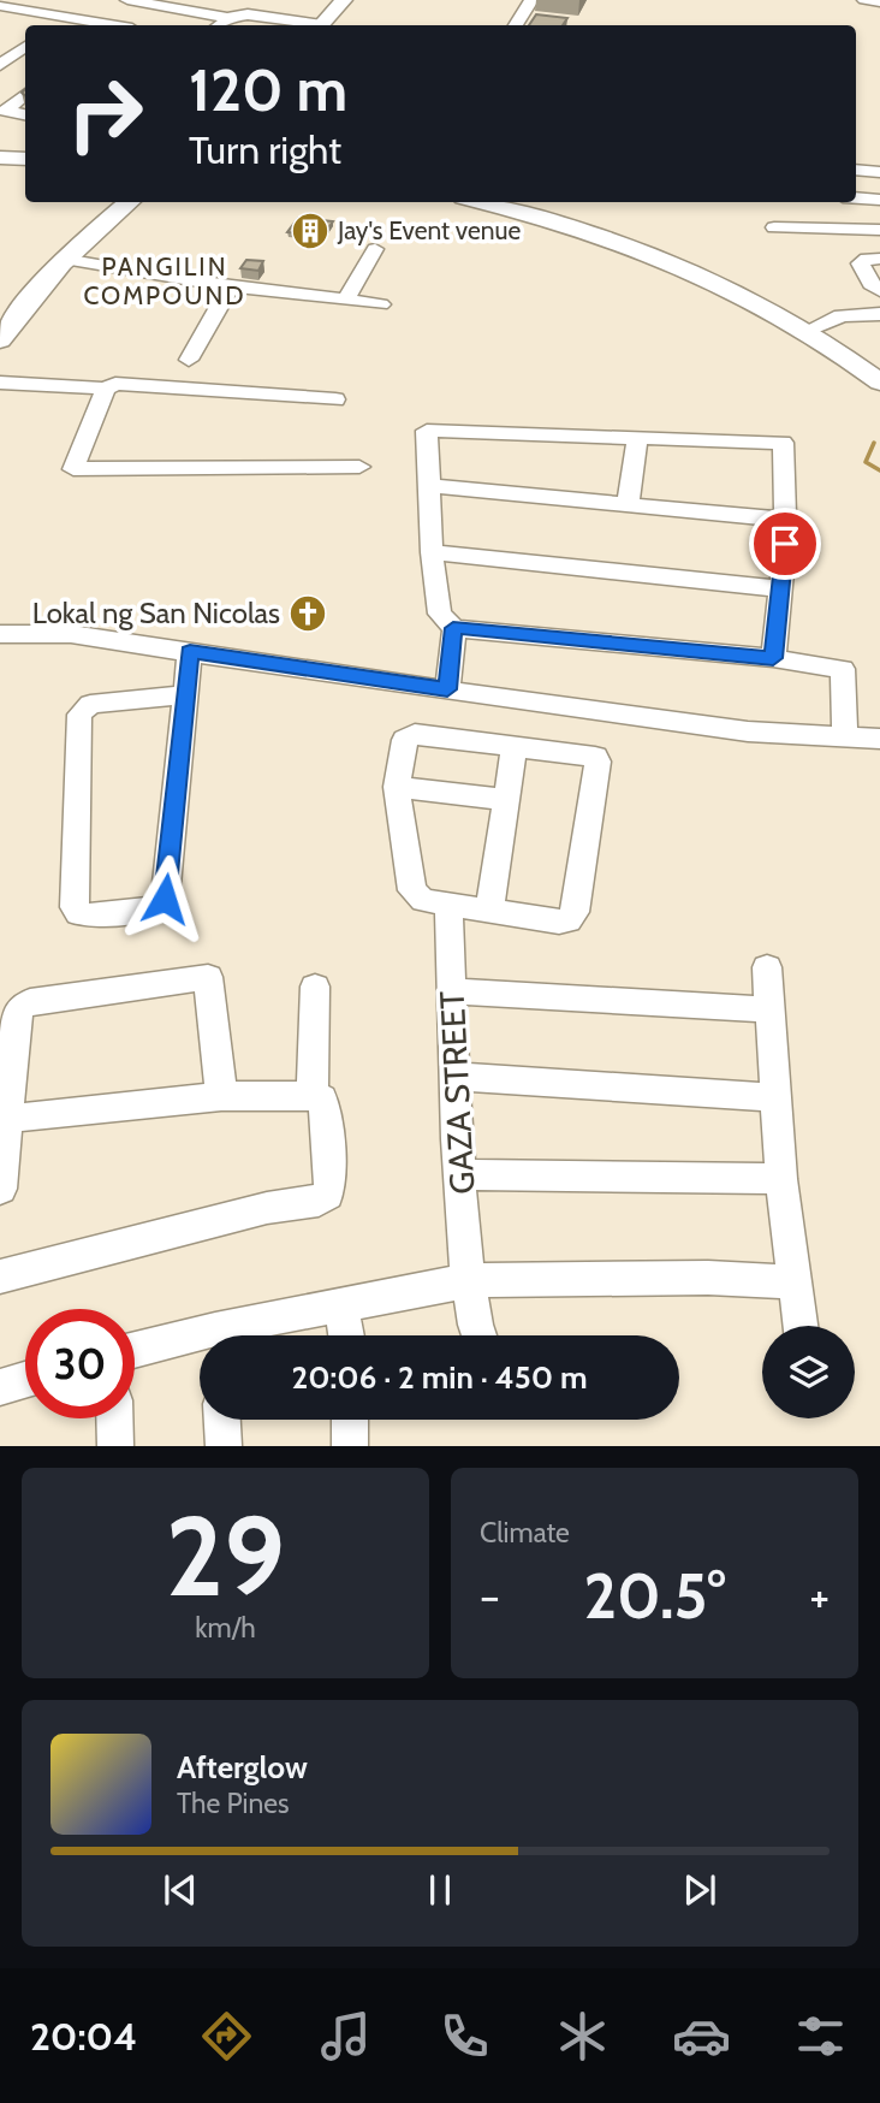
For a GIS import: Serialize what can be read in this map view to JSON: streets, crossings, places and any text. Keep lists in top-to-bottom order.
{
  "streets": {
    "street": ["GAZA STREET"]
  },
  "districts": ["PANGILIN COMPOUND"],
  "places": {
    "building": ["Jay's Event venue"],
    "church": ["Lokal ng San Nicolas"]
  },
  "page": {
    "turn": ["120 m", "Turn right"],
    "limit": "30",
    "trip": "20:06 · 2 min · 450 m",
    "tile": [
      ["29", "km/h"],
      "Climate"
    ],
    "heat": ["−", "20.5°", "+"],
    "song": ["Afterglow", "The Pines"],
    "tabs": "20:04"
  }
}
